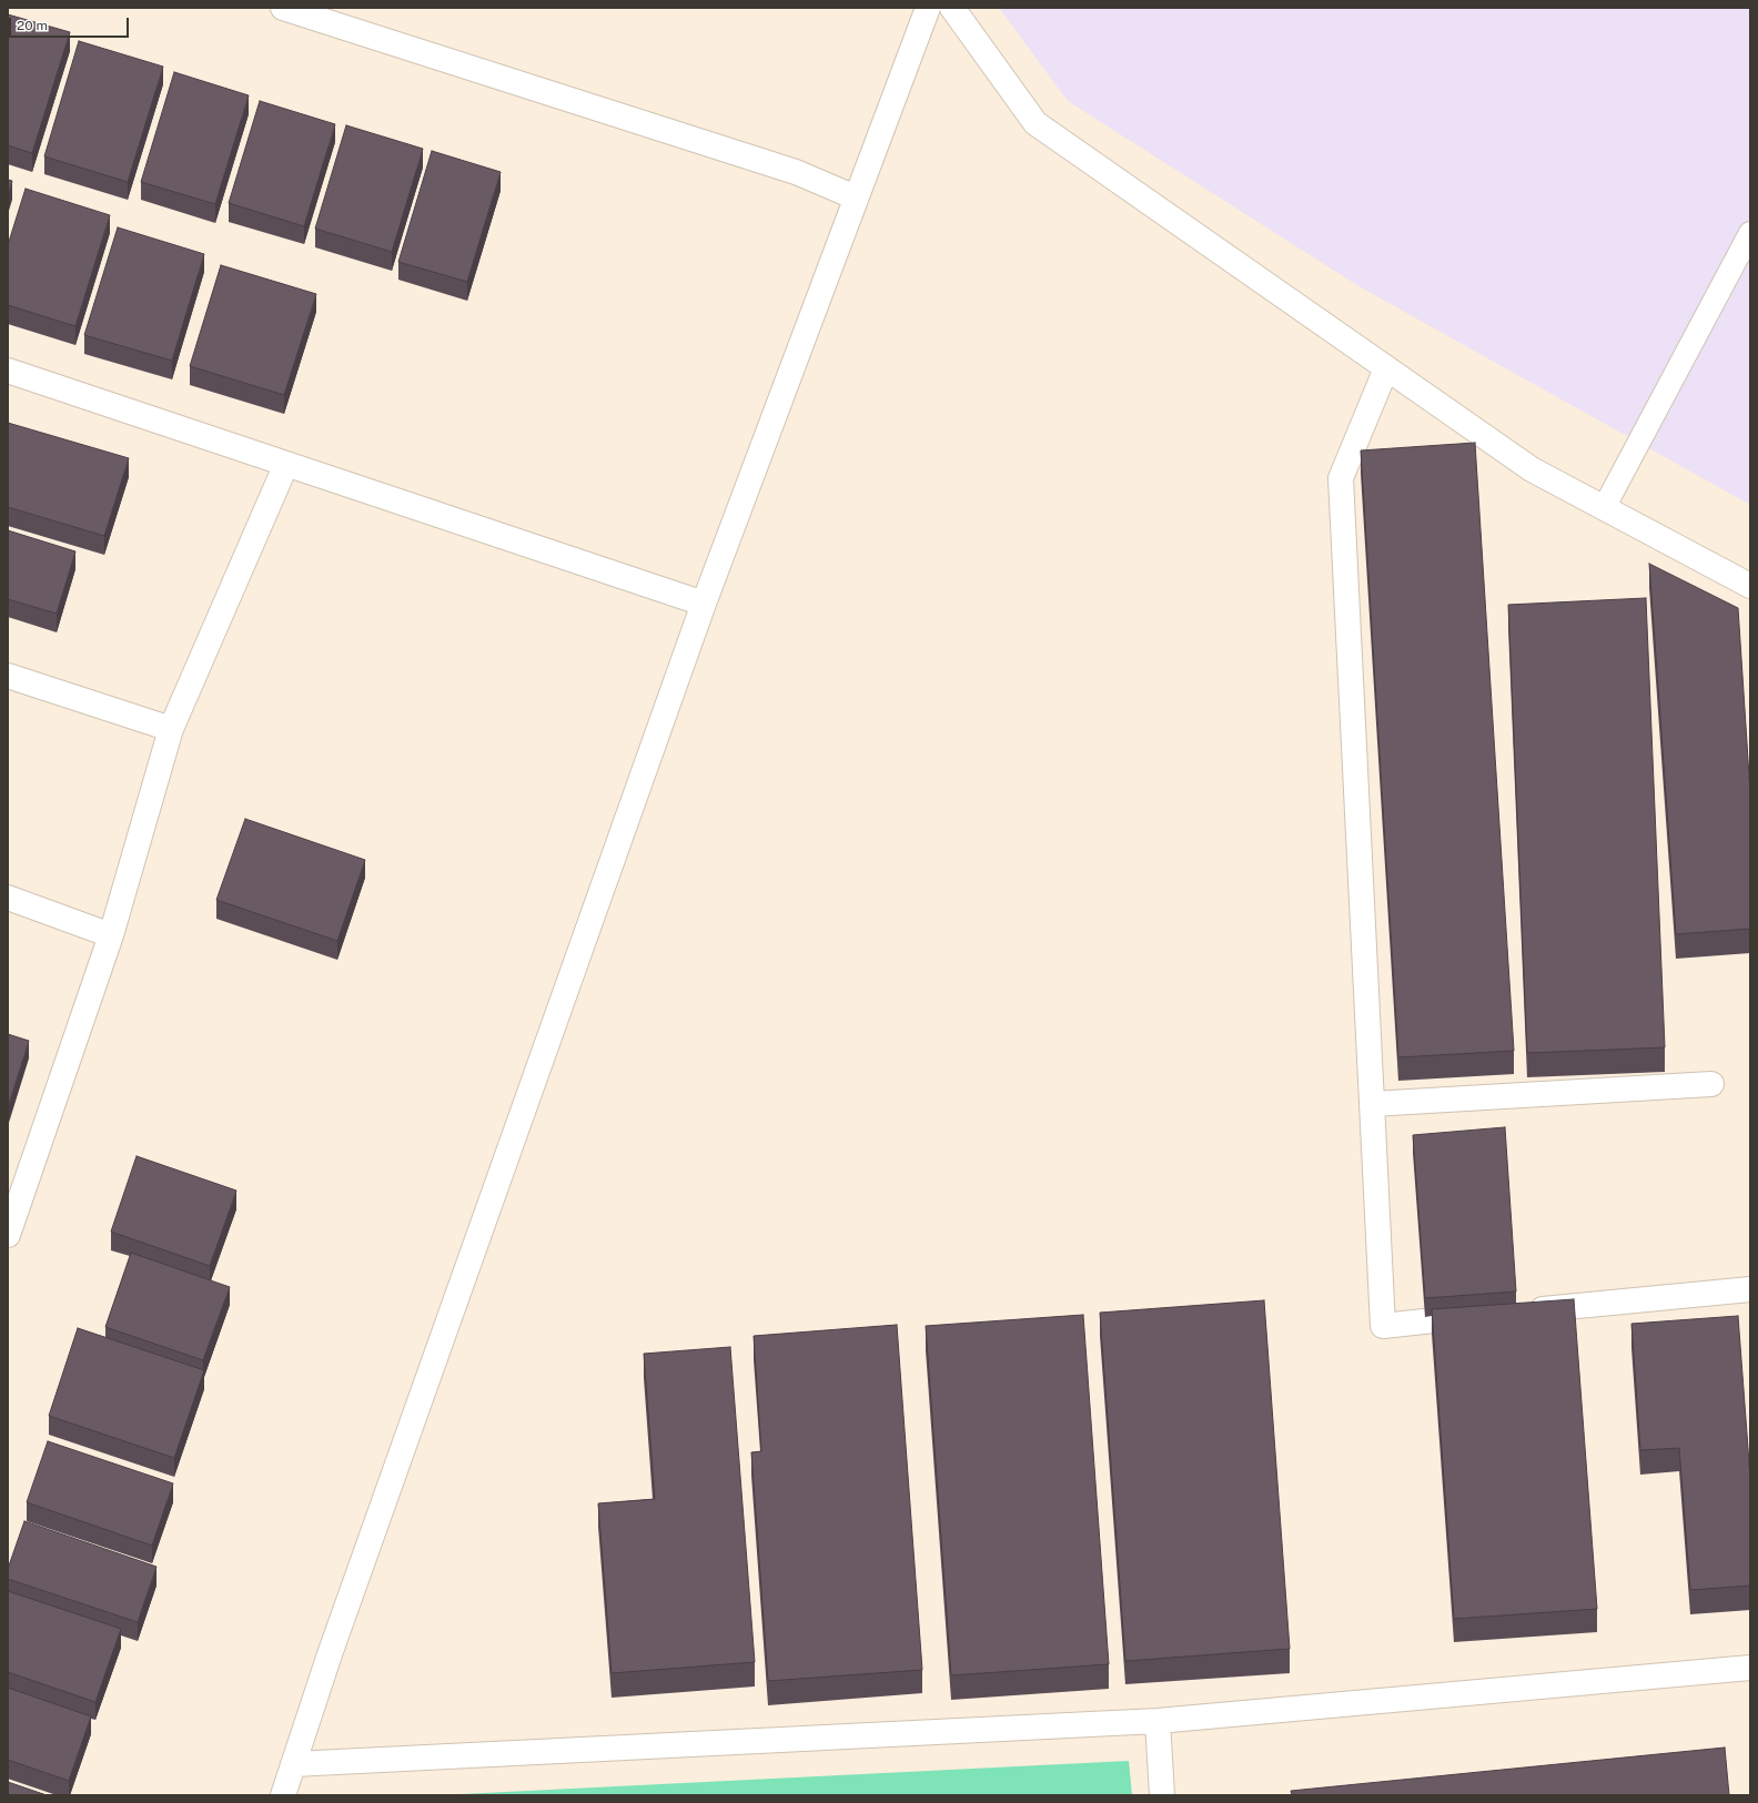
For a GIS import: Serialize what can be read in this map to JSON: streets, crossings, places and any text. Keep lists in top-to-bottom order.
{
  "scale_bar": "20 m"
}
